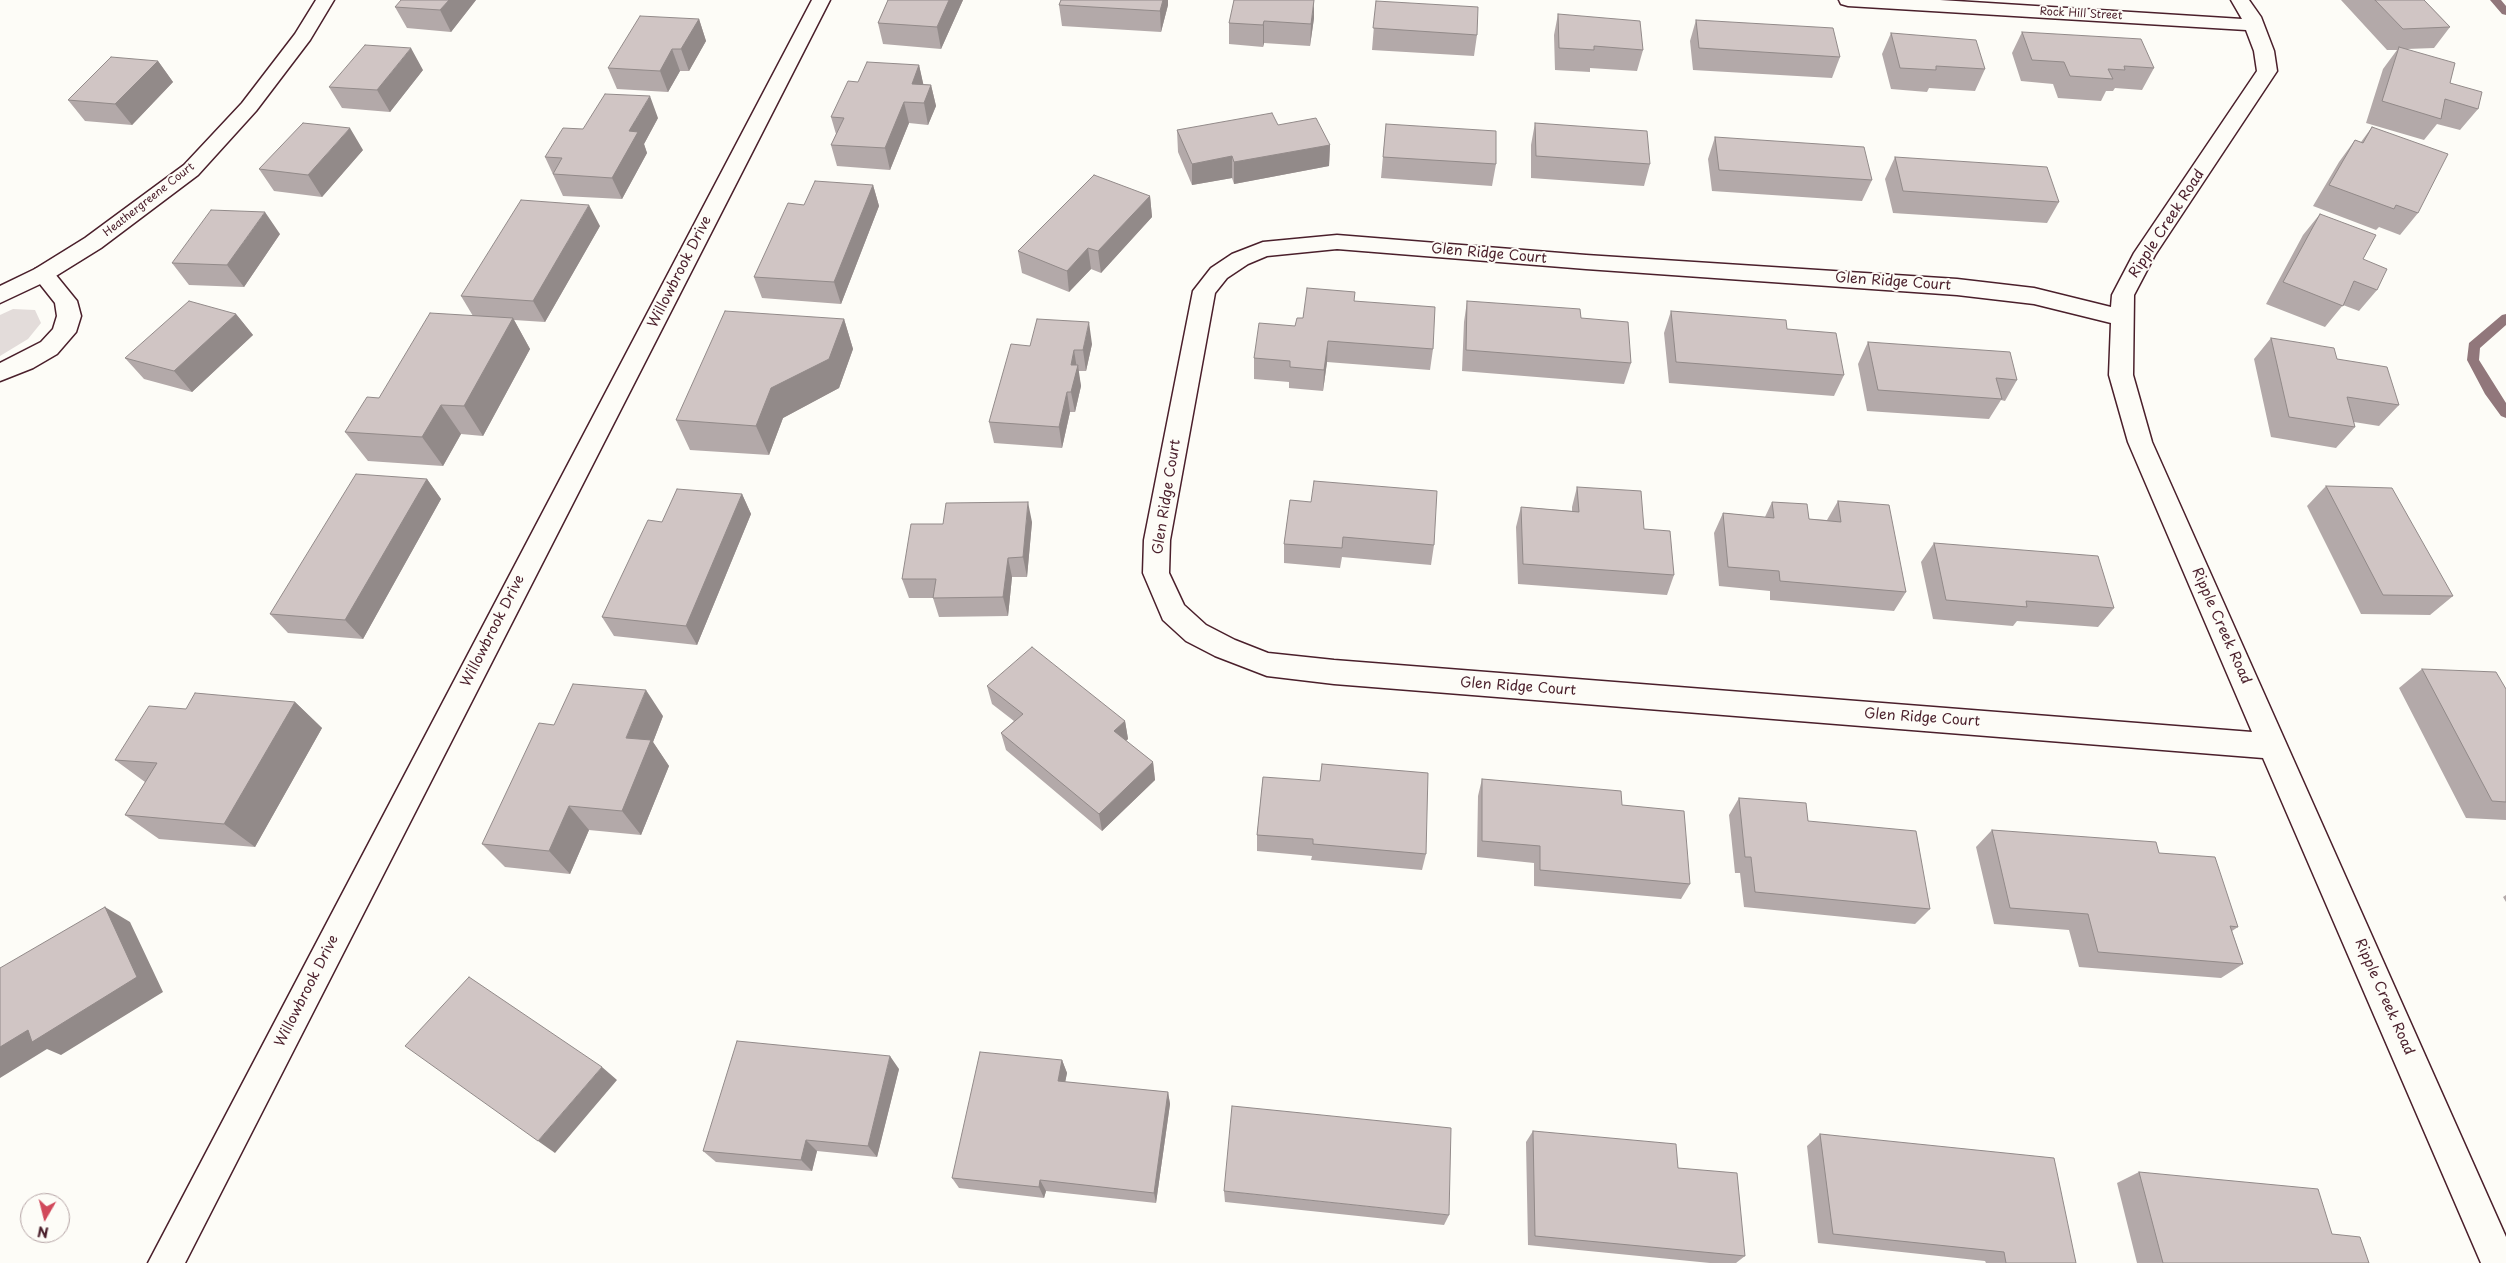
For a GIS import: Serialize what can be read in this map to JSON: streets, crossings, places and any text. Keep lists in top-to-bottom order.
{
  "streets": {
    "street": [
      "Rock Hill Street",
      "Heathergreene Court",
      "Ripple Creek Road",
      "Glen Ridge Court",
      "Willowbrook Drive"
    ]
  },
  "crossings": [
    ["Rock Hill Street", "Ripple Creek Road"],
    ["Ripple Creek Road", "Glen Ridge Court"]
  ],
  "north": "bottom"
}
